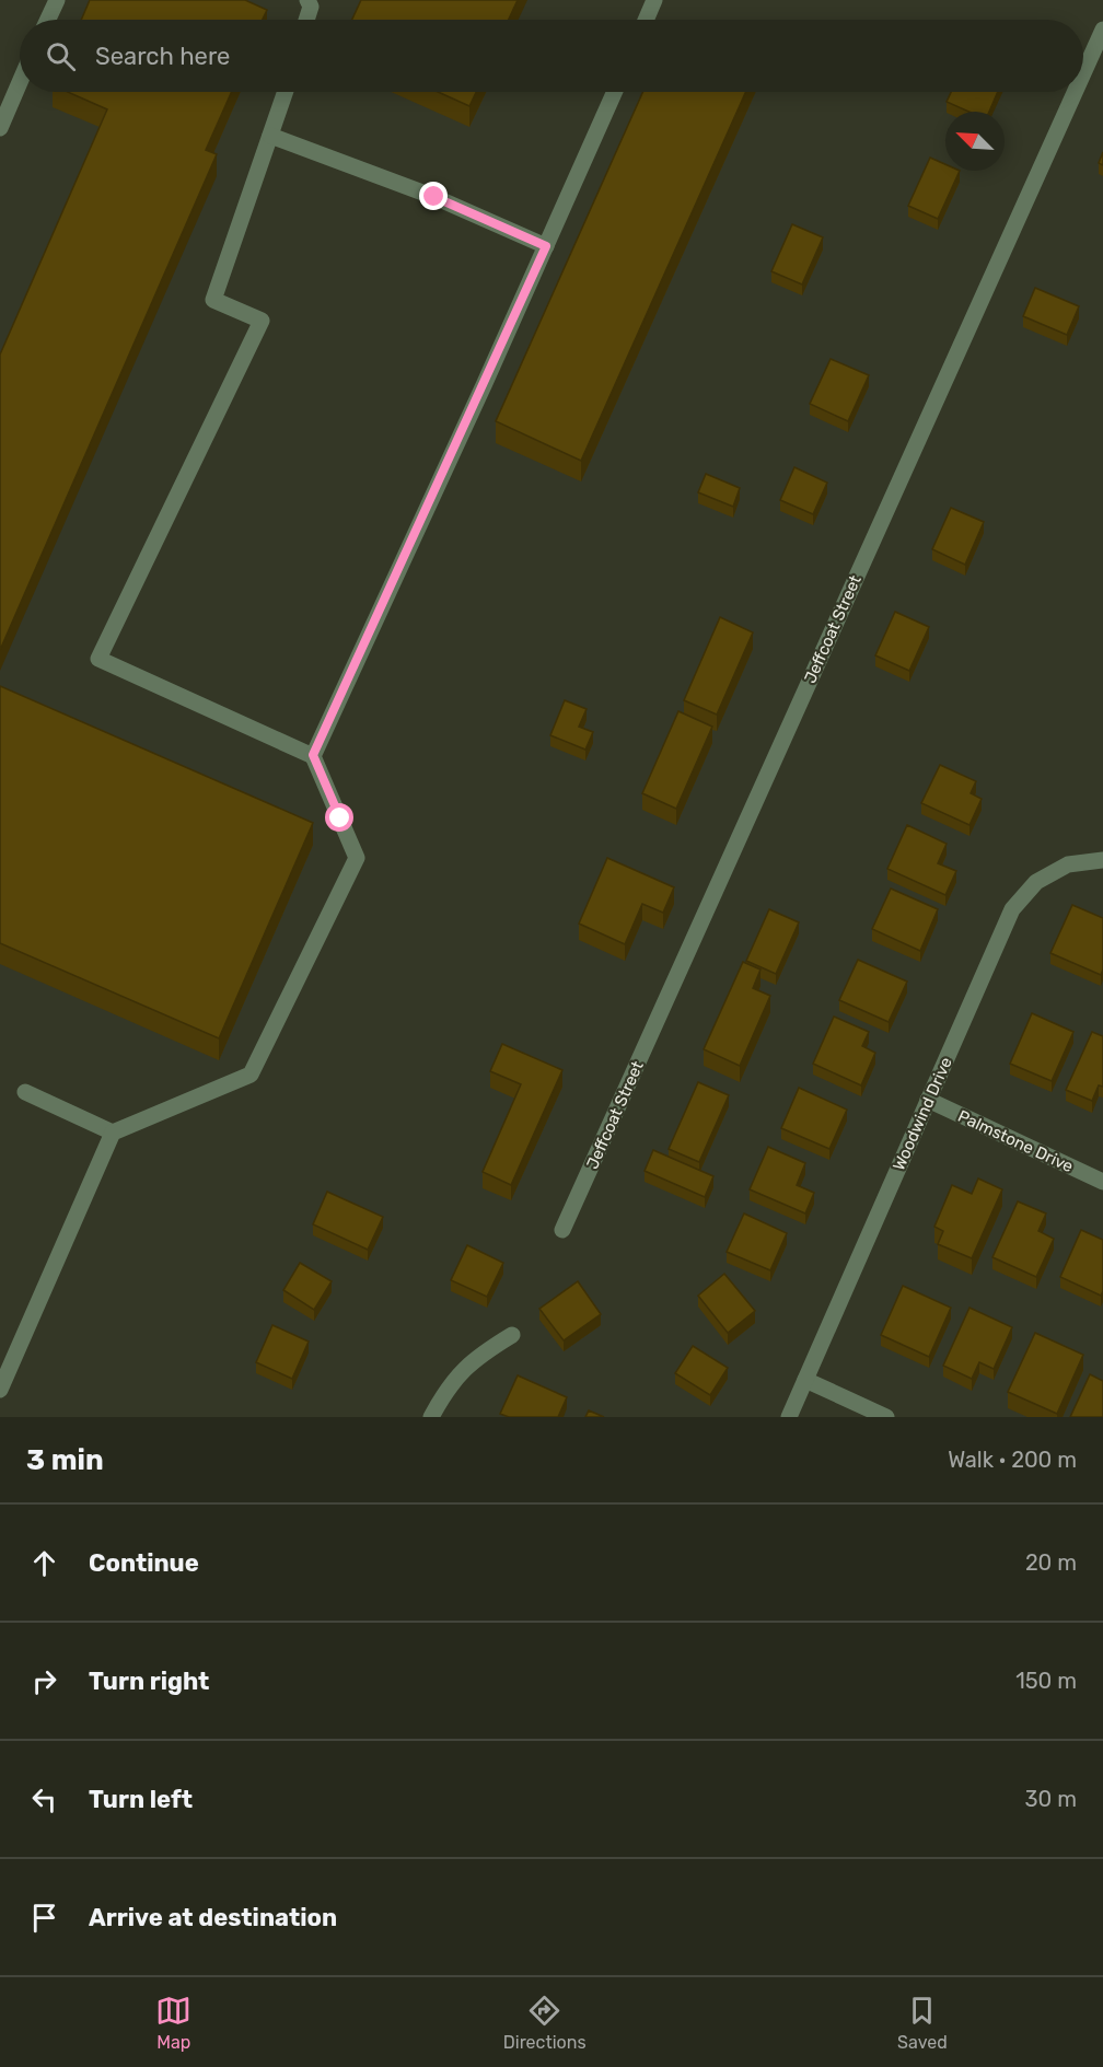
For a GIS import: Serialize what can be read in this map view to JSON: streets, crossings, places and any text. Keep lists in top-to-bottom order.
{
  "streets": {
    "street": ["Jeffcoat Street", "Woodwind Drive", "Palmstone Drive"]
  },
  "crossings": [
    ["Woodwind Drive", "Palmstone Drive"]
  ],
  "north": "top left",
  "page": {
    "search": "Search here",
    "heading": ["3 min", "Walk · 200 m"],
    "list": [
      ["Continue", "20 m"],
      ["Turn right", "150 m"],
      ["Turn left", "30 m"],
      "Arrive at destination"
    ],
    "nav": ["Map", "Directions", "Saved"]
  }
}
